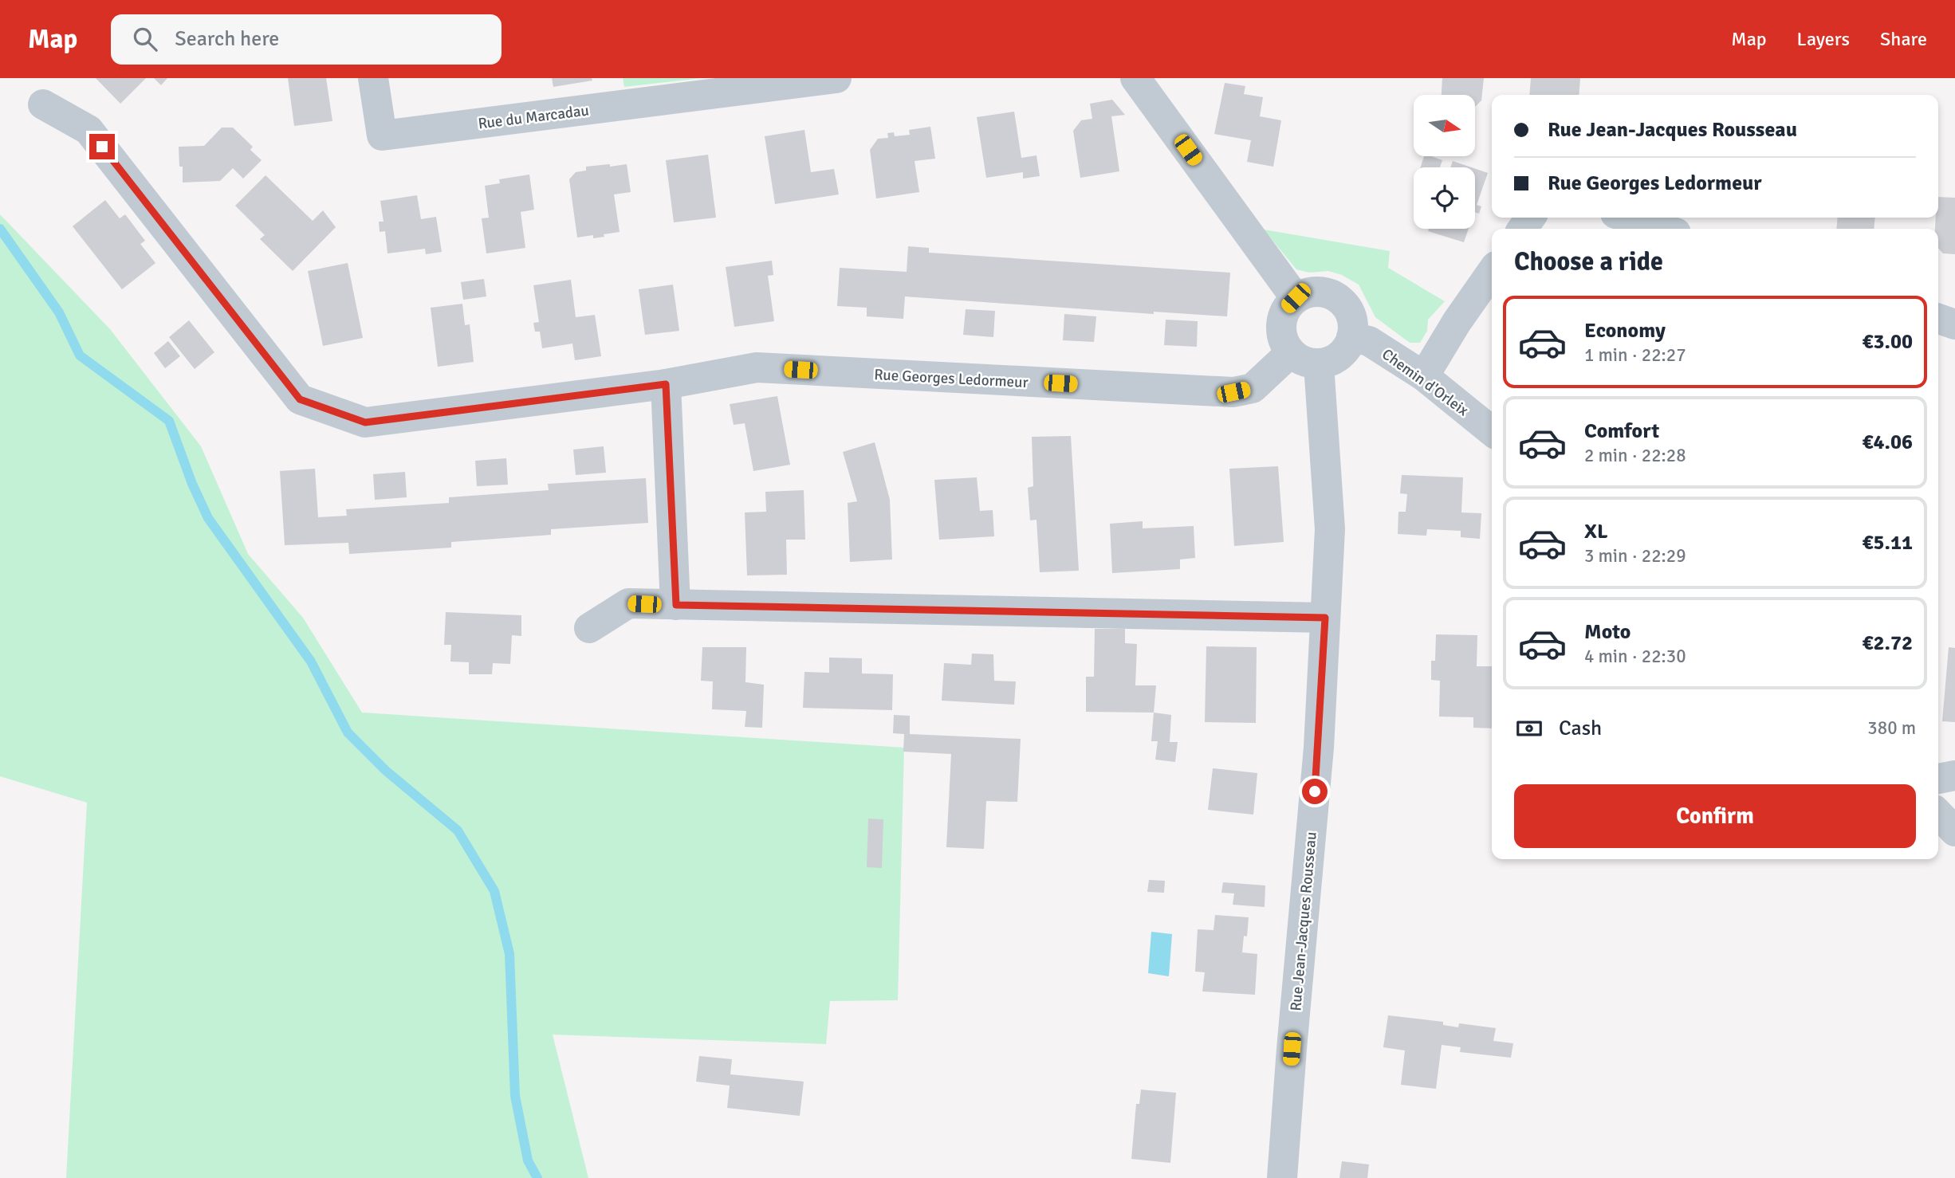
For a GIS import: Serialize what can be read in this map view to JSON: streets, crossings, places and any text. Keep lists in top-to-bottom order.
{
  "streets": {
    "street": [
      "Rue du Marcadau",
      "Rue Georges Ledormeur",
      "Chemin d'Orleix",
      "Rue Jean-Jacques Rousseau"
    ]
  },
  "crossings": [
    ["Rue Georges Ledormeur", "Chemin d'Orleix"],
    ["Rue Georges Ledormeur", "Rue Jean-Jacques Rousseau"],
    ["Chemin d'Orleix", "Rue Jean-Jacques Rousseau"]
  ],
  "north": "right",
  "page": {
    "header": "Map",
    "search": "Search here",
    "nav": ["Map", "Layers", "Share"],
    "banner": ["Rue Jean-Jacques Rousseau", "Rue Georges Ledormeur"],
    "heading": "Choose a ride",
    "list": [
      {
        "name": "Economy",
        "note": "1 min · 22:27",
        "value": "€3.00"
      },
      {
        "name": "Comfort",
        "note": "2 min · 22:28",
        "value": "€4.06"
      },
      {
        "name": "XL",
        "note": "3 min · 22:29",
        "value": "€5.11"
      },
      {
        "name": "Moto",
        "note": "4 min · 22:30",
        "value": "€2.72"
      }
    ],
    "pay": ["Cash", "380 m"],
    "buttons": "Confirm"
  }
}
